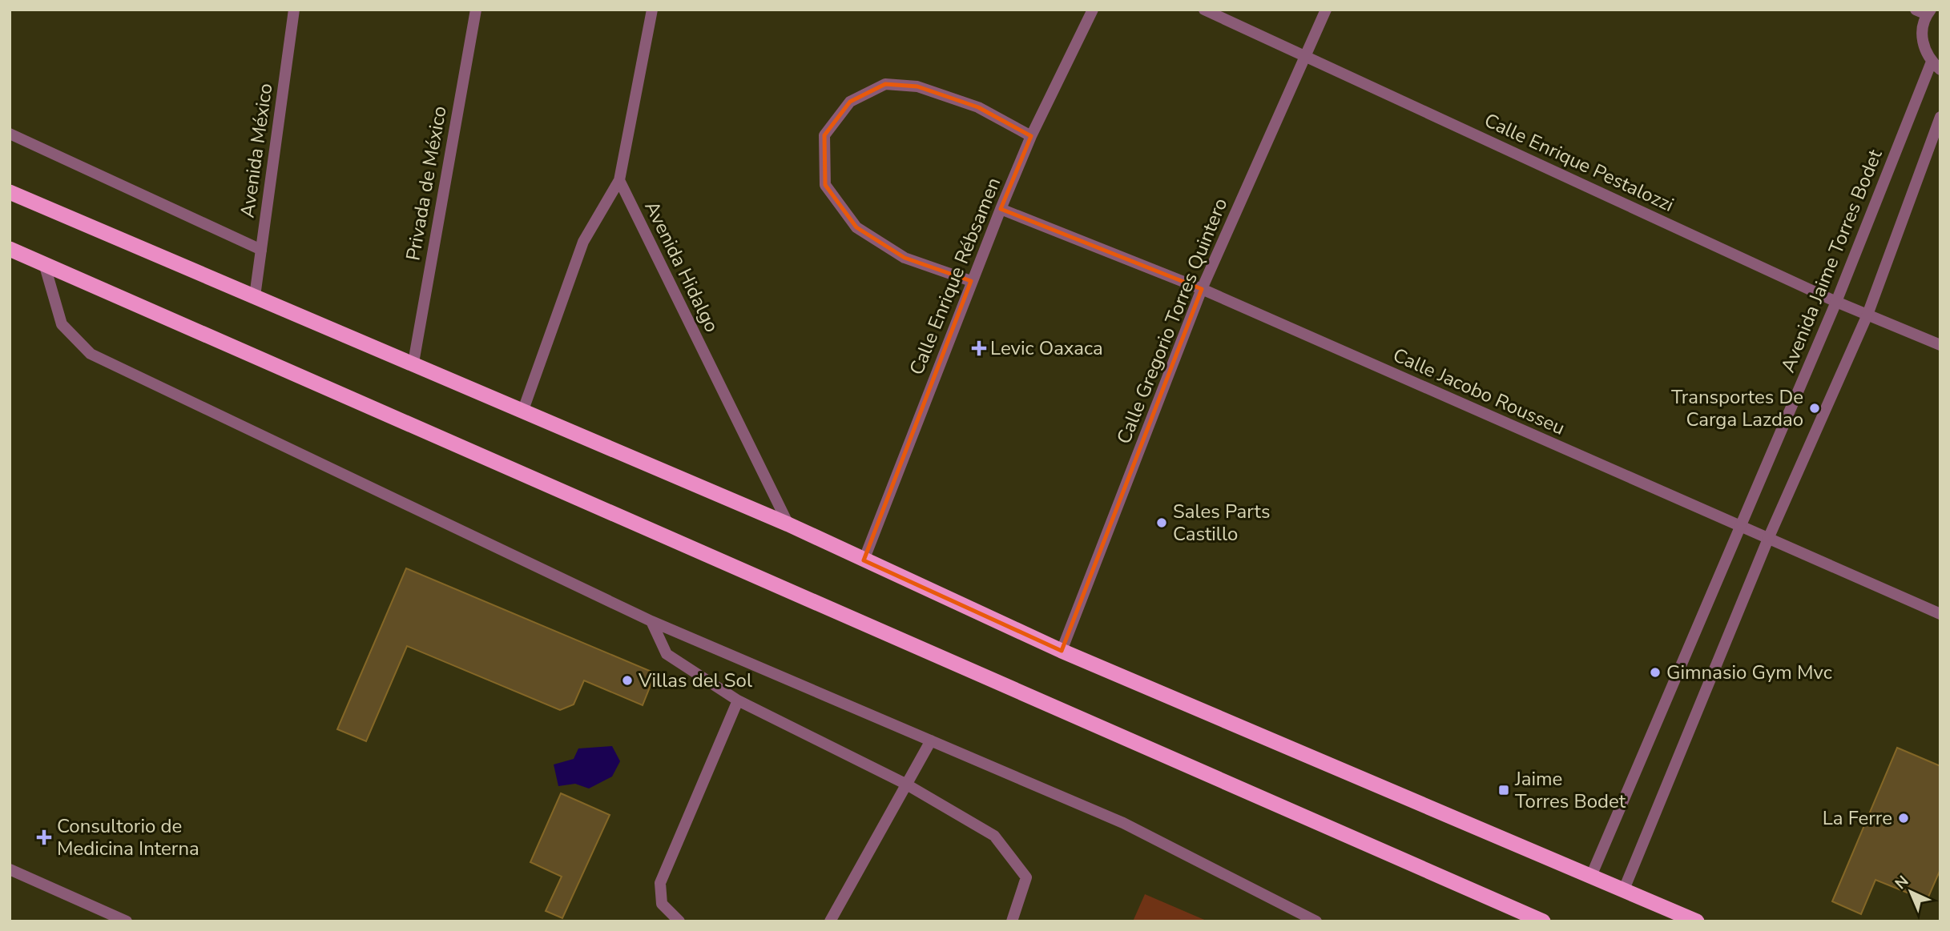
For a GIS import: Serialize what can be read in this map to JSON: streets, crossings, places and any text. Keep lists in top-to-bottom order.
{
  "streets": {
    "street": [
      "Avenida México",
      "Calle Enrique Pestalozzi",
      "Privada de México",
      "Avenida Jaime Torres Bodet",
      "Avenida Hidalgo",
      "Calle Enrique Rébsamen",
      "Calle Gregorio Torres Quintero",
      "Calle Jacobo Rousseu"
    ]
  },
  "crossings": [
    ["Calle Enrique Pestalozzi", "Avenida Jaime Torres Bodet"],
    ["Calle Enrique Pestalozzi", "Calle Gregorio Torres Quintero"],
    ["Avenida Jaime Torres Bodet", "Calle Jacobo Rousseu"],
    ["Calle Enrique Rébsamen", "Calle Jacobo Rousseu"],
    ["Calle Gregorio Torres Quintero", "Calle Jacobo Rousseu"]
  ],
  "places": {
    "health": ["Levic Oaxaca", "Consultorio de Medicina Interna"],
    "other": [
      "Transportes De Carga Lazdao",
      "Sales Parts Castillo",
      "Gimnasio Gym Mvc",
      "Villas del Sol",
      "La Ferre"
    ],
    "transit": ["Jaime Torres Bodet"]
  },
  "north": "top left"
}
